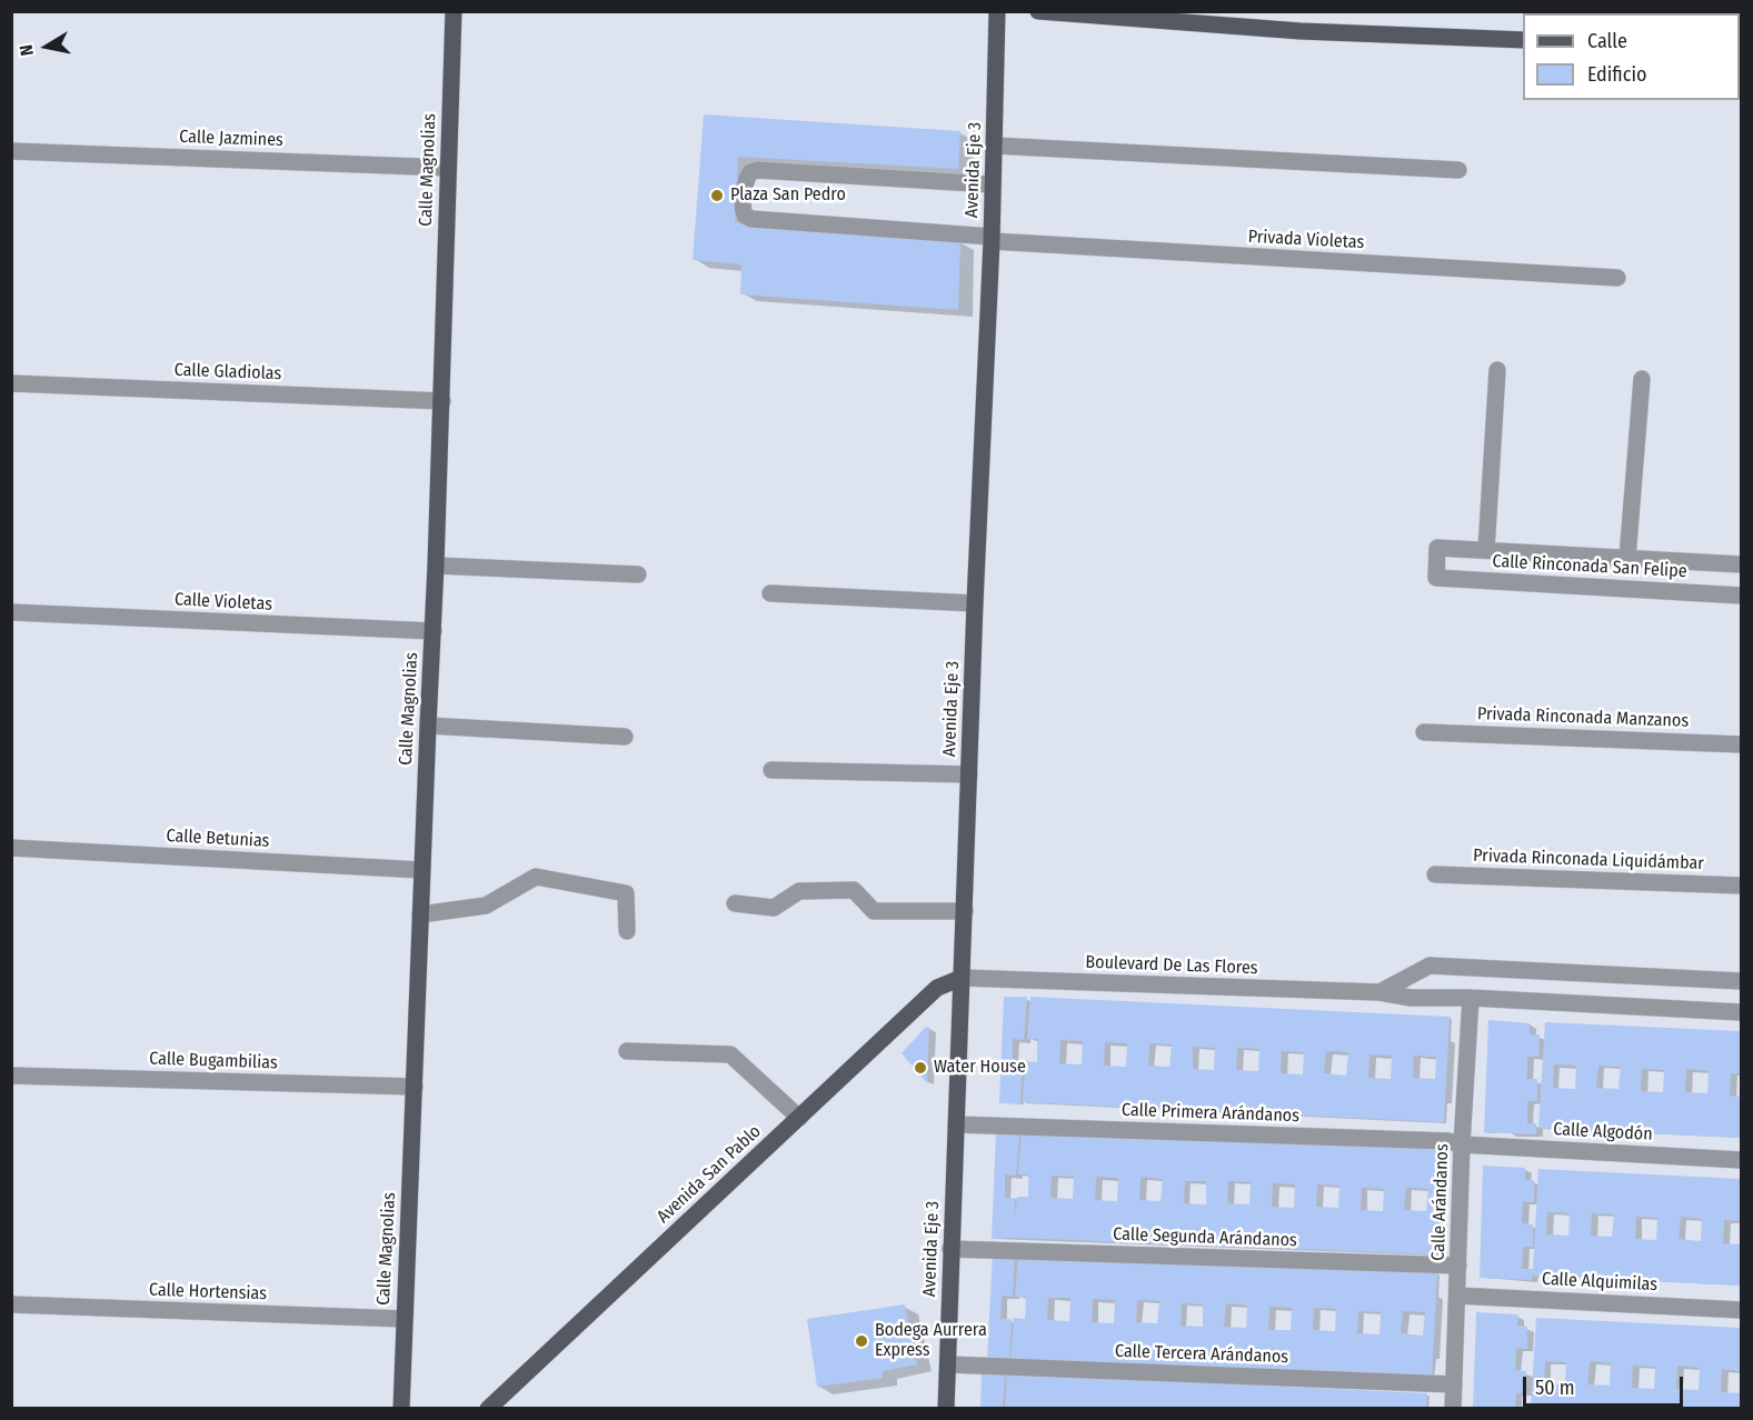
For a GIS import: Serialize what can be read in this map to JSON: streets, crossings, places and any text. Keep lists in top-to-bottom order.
{
  "streets": {
    "main road": ["Calle Magnolias", "Avenida Eje 3", "Avenida San Pablo"],
    "street": [
      "Calle Jazmines",
      "Privada Violetas",
      "Calle Gladiolas",
      "Calle Rinconada San Felipe",
      "Calle Violetas",
      "Privada Rinconada Manzanos",
      "Calle Betunias",
      "Privada Rinconada Liquidámbar",
      "Boulevard De Las Flores",
      "Calle Bugambilias",
      "Calle Primera Arándanos",
      "Calle Algodón",
      "Calle Arándanos",
      "Calle Segunda Arándanos",
      "Calle Alquimilas",
      "Calle Hortensias",
      "Calle Tercera Arándanos"
    ]
  },
  "crossings": [
    ["Calle Jazmines", "Calle Magnolias"],
    ["Calle Magnolias", "Calle Gladiolas"],
    ["Calle Magnolias", "Calle Violetas"],
    ["Calle Magnolias", "Calle Betunias"],
    ["Calle Magnolias", "Calle Bugambilias"],
    ["Calle Magnolias", "Calle Hortensias"],
    ["Avenida Eje 3", "Privada Violetas"],
    ["Avenida Eje 3", "Boulevard De Las Flores"],
    ["Avenida Eje 3", "Calle Primera Arándanos"],
    ["Avenida Eje 3", "Avenida San Pablo"],
    ["Avenida Eje 3", "Calle Segunda Arándanos"],
    ["Avenida Eje 3", "Calle Tercera Arándanos"],
    ["Boulevard De Las Flores", "Avenida San Pablo"],
    ["Boulevard De Las Flores", "Calle Arándanos"],
    ["Calle Primera Arándanos", "Calle Algodón"],
    ["Calle Primera Arándanos", "Calle Arándanos"],
    ["Calle Algodón", "Calle Arándanos"],
    ["Calle Arándanos", "Calle Segunda Arándanos"],
    ["Calle Arándanos", "Calle Alquimilas"],
    ["Calle Arándanos", "Calle Tercera Arándanos"]
  ],
  "places": ["Plaza San Pedro", "Water House", "Bodega Aurrera Express"],
  "legend": ["Calle", "Edificio"],
  "scale_bar": "50 m",
  "north": "left"
}
